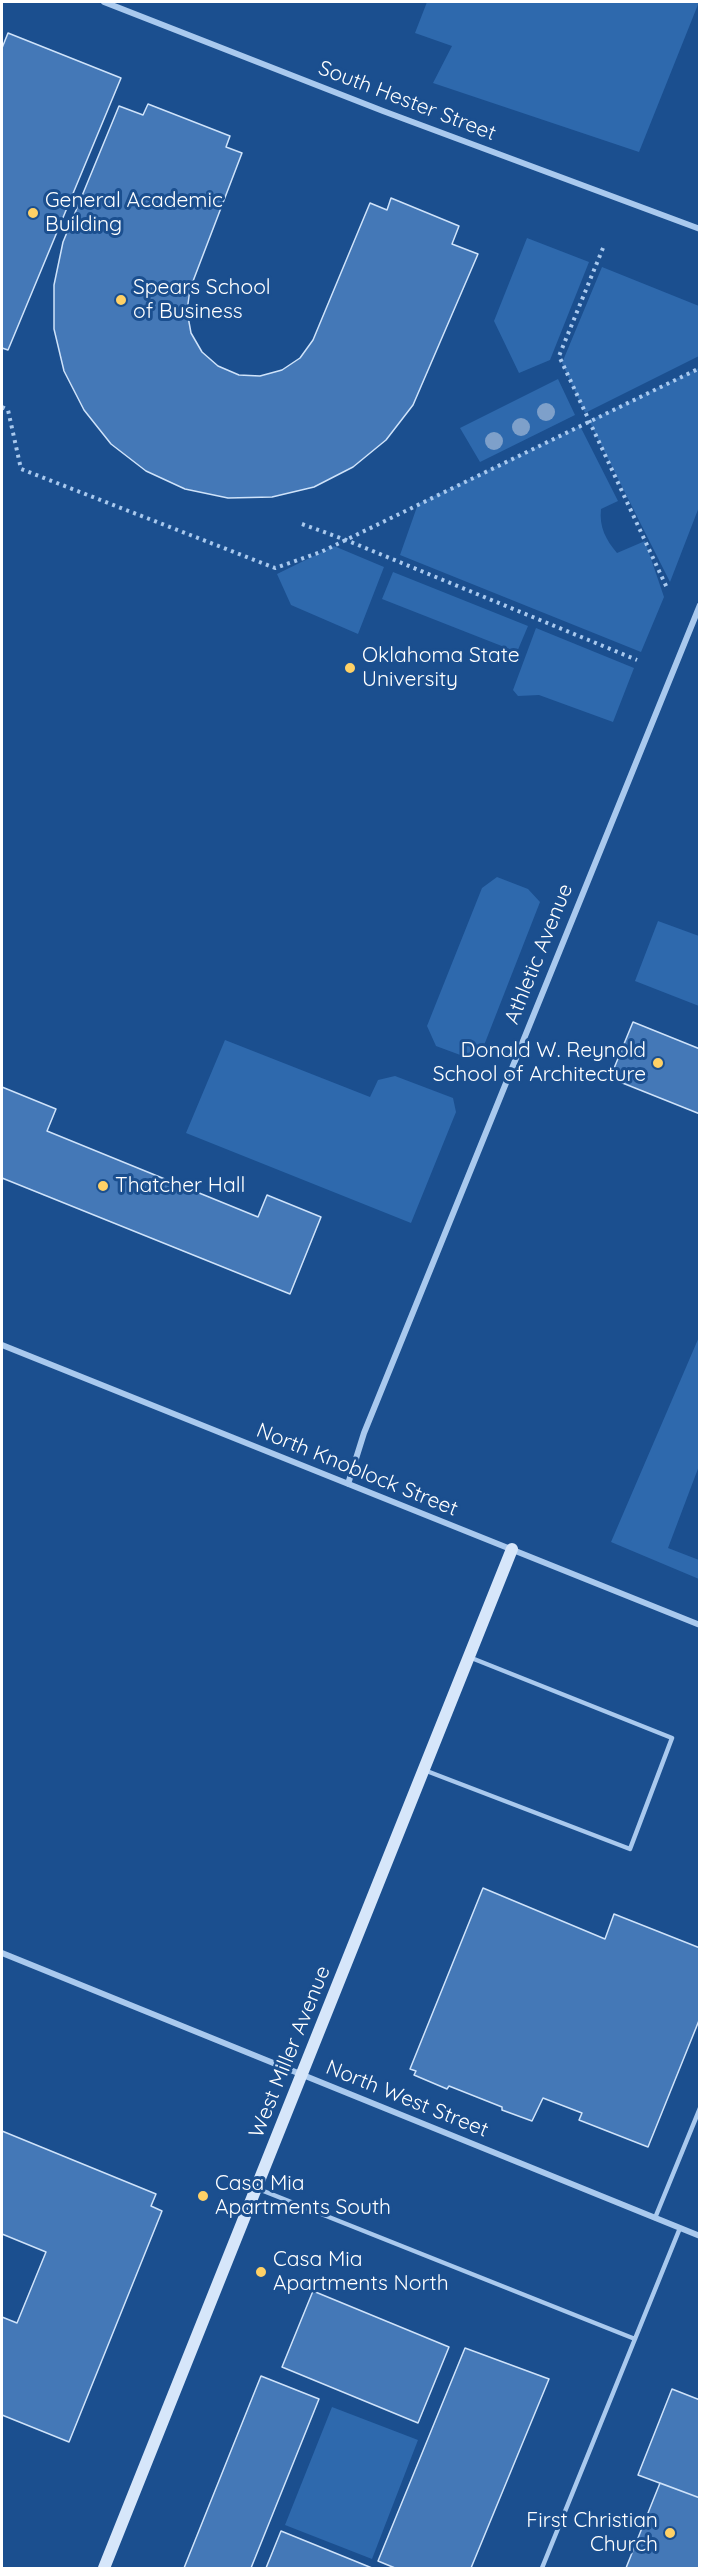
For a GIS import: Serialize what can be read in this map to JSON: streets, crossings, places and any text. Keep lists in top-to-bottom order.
{
  "streets": {
    "street": [
      "South Hester Street",
      "Athletic Avenue",
      "North Knoblock Street",
      "West Miller Avenue",
      "North West Street"
    ]
  },
  "crossings": [
    ["Athletic Avenue", "North Knoblock Street"],
    ["North Knoblock Street", "West Miller Avenue"],
    ["West Miller Avenue", "North West Street"]
  ],
  "places": [
    "General Academic Building",
    "Spears School of Business",
    "Oklahoma State University",
    "Donald W. Reynold School of Architecture",
    "Thatcher Hall",
    "Casa Mia Apartments South",
    "Casa Mia Apartments North",
    "First Christian Church"
  ]
}
